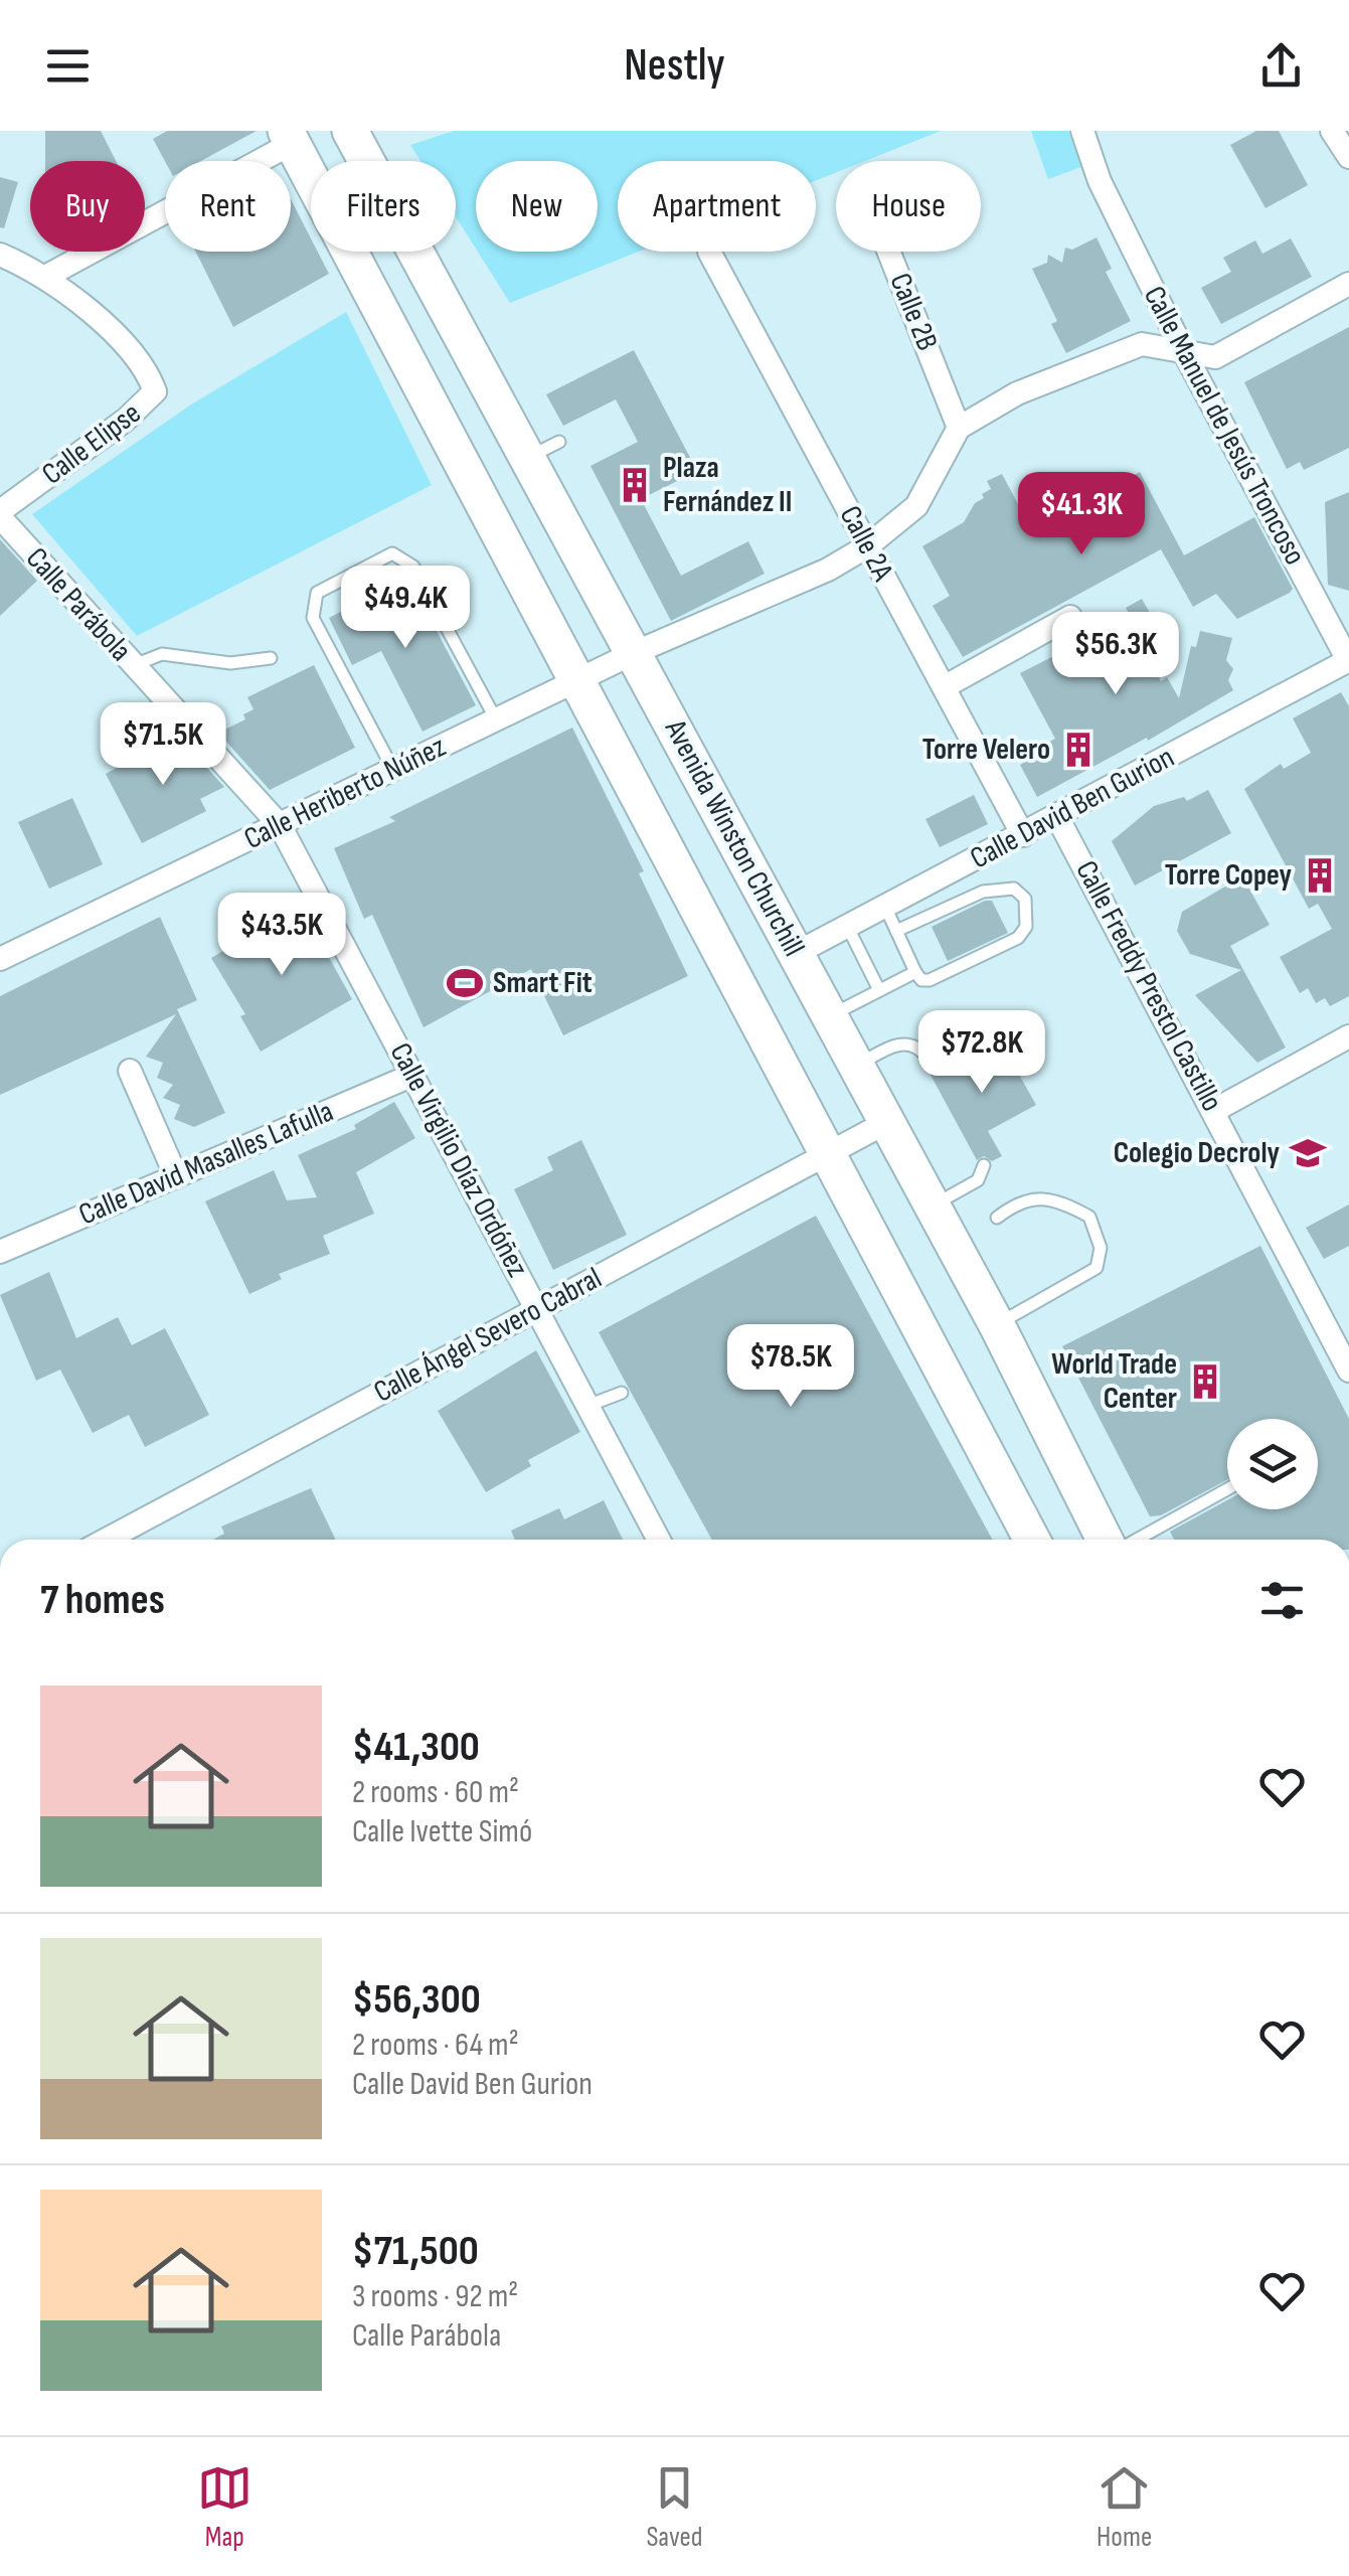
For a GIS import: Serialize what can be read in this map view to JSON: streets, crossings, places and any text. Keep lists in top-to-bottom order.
{
  "streets": {
    "main road": ["Avenida Winston Churchill"],
    "street": [
      "Calle 2B",
      "Calle Manuel de Jesús Troncoso",
      "Calle Elipse",
      "Calle 2A",
      "Calle Parábola",
      "Calle Heriberto Núñez",
      "Calle David Ben Gurion",
      "Calle Freddy Prestol Castillo",
      "Calle Virgilio Díaz Ordóñez",
      "Calle David Masalles Lafulla",
      "Calle Ángel Severo Cabral"
    ]
  },
  "crossings": [
    ["Calle 2B", "Calle Heriberto Núñez"],
    ["Calle Manuel de Jesús Troncoso", "Calle David Ben Gurion"],
    ["Calle Elipse", "Calle Parábola"],
    ["Calle 2A", "Calle Heriberto Núñez"],
    ["Calle 2A", "Calle David Ben Gurion"],
    ["Calle Parábola", "Calle Heriberto Núñez"],
    ["Calle Parábola", "Calle Virgilio Díaz Ordóñez"],
    ["Calle Heriberto Núñez", "Avenida Winston Churchill"],
    ["Calle Heriberto Núñez", "Calle Virgilio Díaz Ordóñez"],
    ["Calle David Ben Gurion", "Avenida Winston Churchill"],
    ["Calle David Ben Gurion", "Calle Freddy Prestol Castillo"],
    ["Avenida Winston Churchill", "Calle Ángel Severo Cabral"],
    ["Calle Virgilio Díaz Ordóñez", "Calle David Masalles Lafulla"],
    ["Calle Virgilio Díaz Ordóñez", "Calle Ángel Severo Cabral"]
  ],
  "places": {
    "building": [
      "Plaza Fernández II",
      "Torre Velero",
      "Torre Copey",
      "World Trade Center"
    ],
    "sports": ["Smart Fit"],
    "school or university": ["Colegio Decroly"]
  },
  "page": {
    "header": "Nestly",
    "chip": [
      "Buy",
      "Rent",
      "Filters",
      "New",
      "Apartment",
      "House"
    ],
    "price": [
      "$41.3K",
      "$49.4K",
      "$56.3K",
      "$71.5K",
      "$43.5K",
      "$72.8K",
      "$78.5K"
    ],
    "heading": "7 homes",
    "list": [
      {
        "name": "$41,300",
        "note": "2 rooms · 60 m² · Calle Ivette Simó"
      },
      {
        "name": "$56,300",
        "note": "2 rooms · 64 m² · Calle David Ben Gurion"
      },
      {
        "name": "$71,500",
        "note": "3 rooms · 92 m² · Calle Parábola"
      }
    ],
    "tabs": ["Map", "Saved", "Home"]
  }
}
